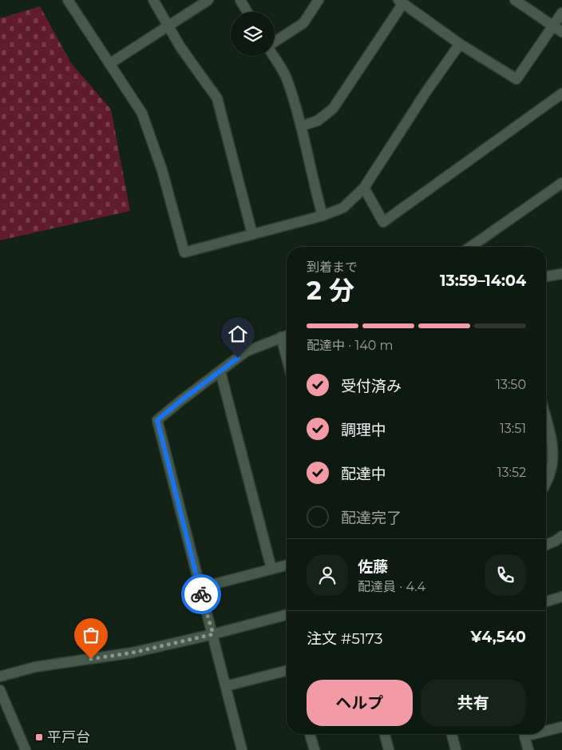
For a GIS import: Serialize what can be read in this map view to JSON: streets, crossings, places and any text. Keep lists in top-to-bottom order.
{
  "places": {
    "transit": ["平戸台"]
  },
  "page": {
    "heading": ["2 分", "到着まで", "13:59–14:04"],
    "panel": [
      "佐藤",
      "配達員 · 4.4",
      "注文 #5173",
      "¥4,540"
    ],
    "bar": "配達中 · 140 m",
    "list": [
      ["受付済み", "13:50"],
      ["調理中", "13:51"],
      ["配達中", "13:52"],
      "配達完了"
    ],
    "buttons": ["ヘルプ", "共有"]
  }
}
